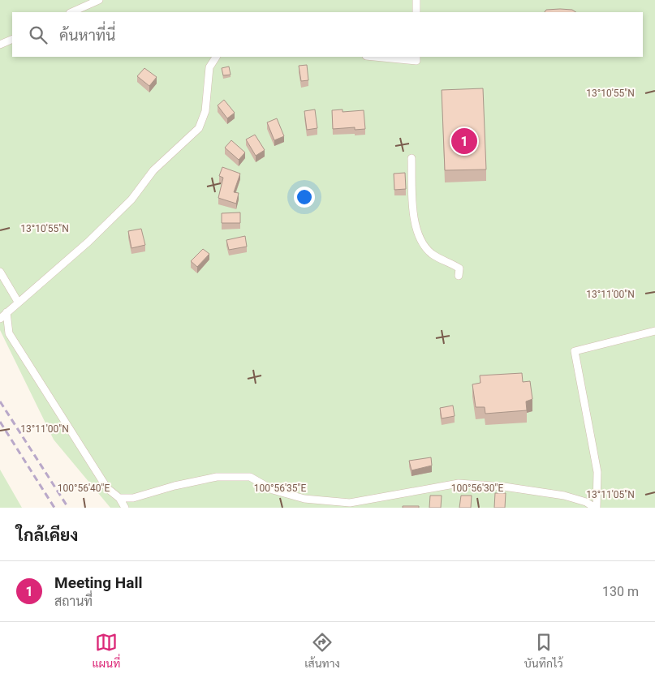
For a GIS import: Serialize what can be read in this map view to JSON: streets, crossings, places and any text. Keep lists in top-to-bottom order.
{
  "page": {
    "search": "ค้นหาที่นี่",
    "pins": "1",
    "heading": "ใกล้เคียง",
    "list": [
      {
        "mark": "1",
        "name": "Meeting Hall",
        "note": "สถานที่",
        "value": "130 m"
      }
    ],
    "nav": ["แผนที่", "เส้นทาง", "บันทึกไว้"]
  },
  "coordinates": [
    "13°10'55\"N",
    "13°11'00\"N",
    "100°56'40\"E",
    "100°56'35\"E",
    "100°56'30\"E",
    "13°11'05\"N"
  ]
}
